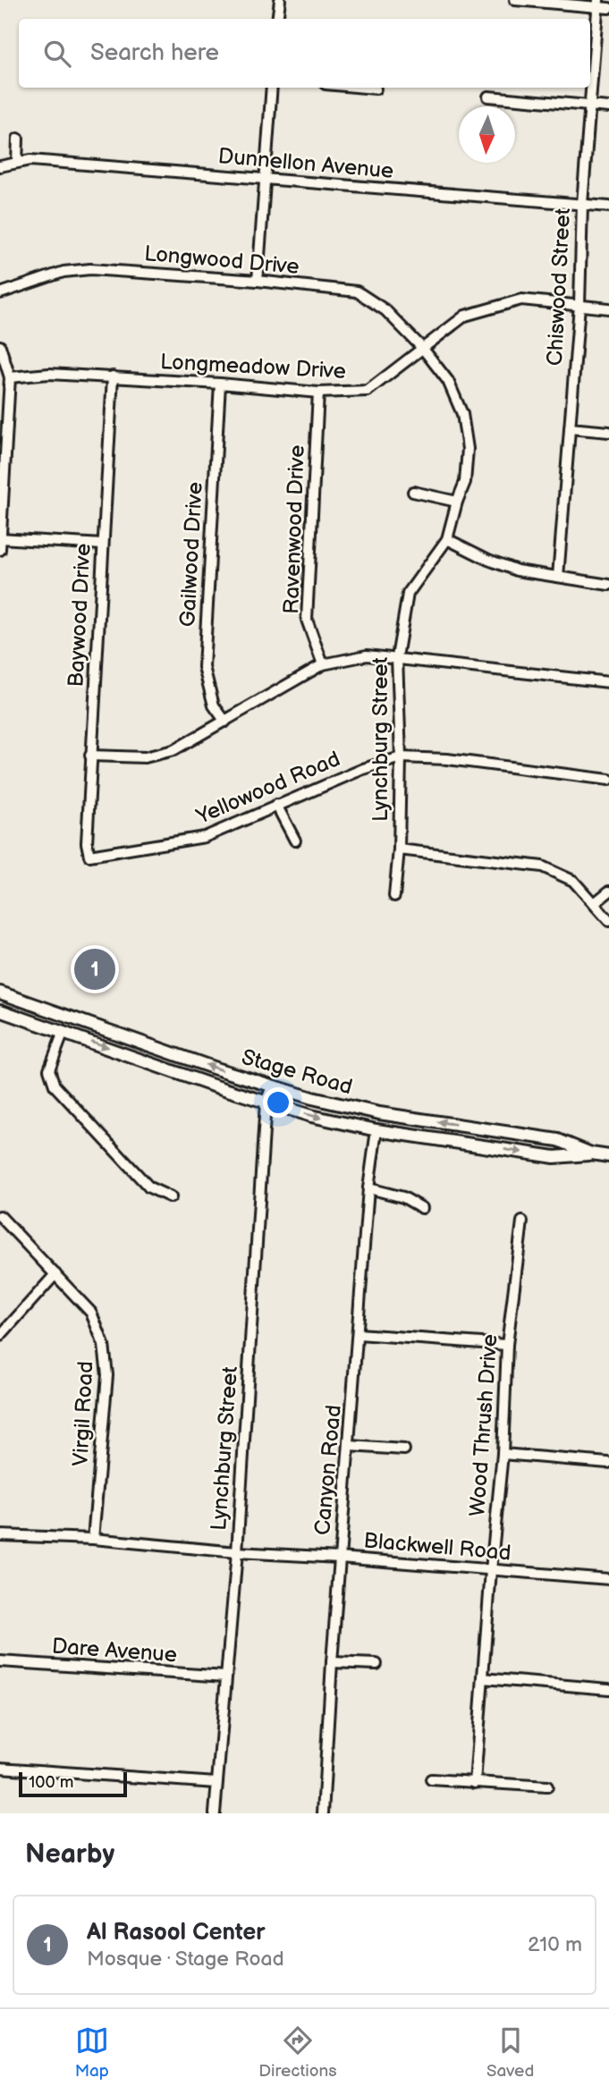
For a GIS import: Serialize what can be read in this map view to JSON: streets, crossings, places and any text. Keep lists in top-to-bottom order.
{
  "streets": {
    "main road": ["Stage Road"],
    "street": [
      "Dunnellon Avenue",
      "Longwood Drive",
      "Chiswood Street",
      "Longmeadow Drive",
      "Ravenwood Drive",
      "Gailwood Drive",
      "Baywood Drive",
      "Lynchburg Street",
      "Yellowood Road",
      "Virgil Road",
      "Wood Thrush Drive",
      "Canyon Road",
      "Blackwell Road",
      "Dare Avenue"
    ]
  },
  "crossings": [
    ["Dunnellon Avenue", "Chiswood Street"],
    ["Longwood Drive", "Longmeadow Drive"],
    ["Longwood Drive", "Lynchburg Street"],
    ["Chiswood Street", "Longmeadow Drive"],
    ["Longmeadow Drive", "Ravenwood Drive"],
    ["Longmeadow Drive", "Gailwood Drive"],
    ["Longmeadow Drive", "Baywood Drive"],
    ["Longmeadow Drive", "Lynchburg Street"],
    ["Baywood Drive", "Yellowood Road"],
    ["Lynchburg Street", "Yellowood Road"],
    ["Lynchburg Street", "Stage Road"],
    ["Lynchburg Street", "Blackwell Road"],
    ["Lynchburg Street", "Dare Avenue"],
    ["Stage Road", "Canyon Road"],
    ["Virgil Road", "Blackwell Road"],
    ["Wood Thrush Drive", "Blackwell Road"],
    ["Canyon Road", "Blackwell Road"]
  ],
  "scale_bar": "100 m",
  "north": "bottom",
  "page": {
    "search": "Search here",
    "pins": "1",
    "scale": "100 m",
    "heading": "Nearby",
    "list": [
      {
        "mark": "1",
        "name": "Al Rasool Center",
        "note": "Mosque · Stage Road",
        "value": "210 m"
      }
    ],
    "nav": ["Map", "Directions", "Saved"]
  }
}
